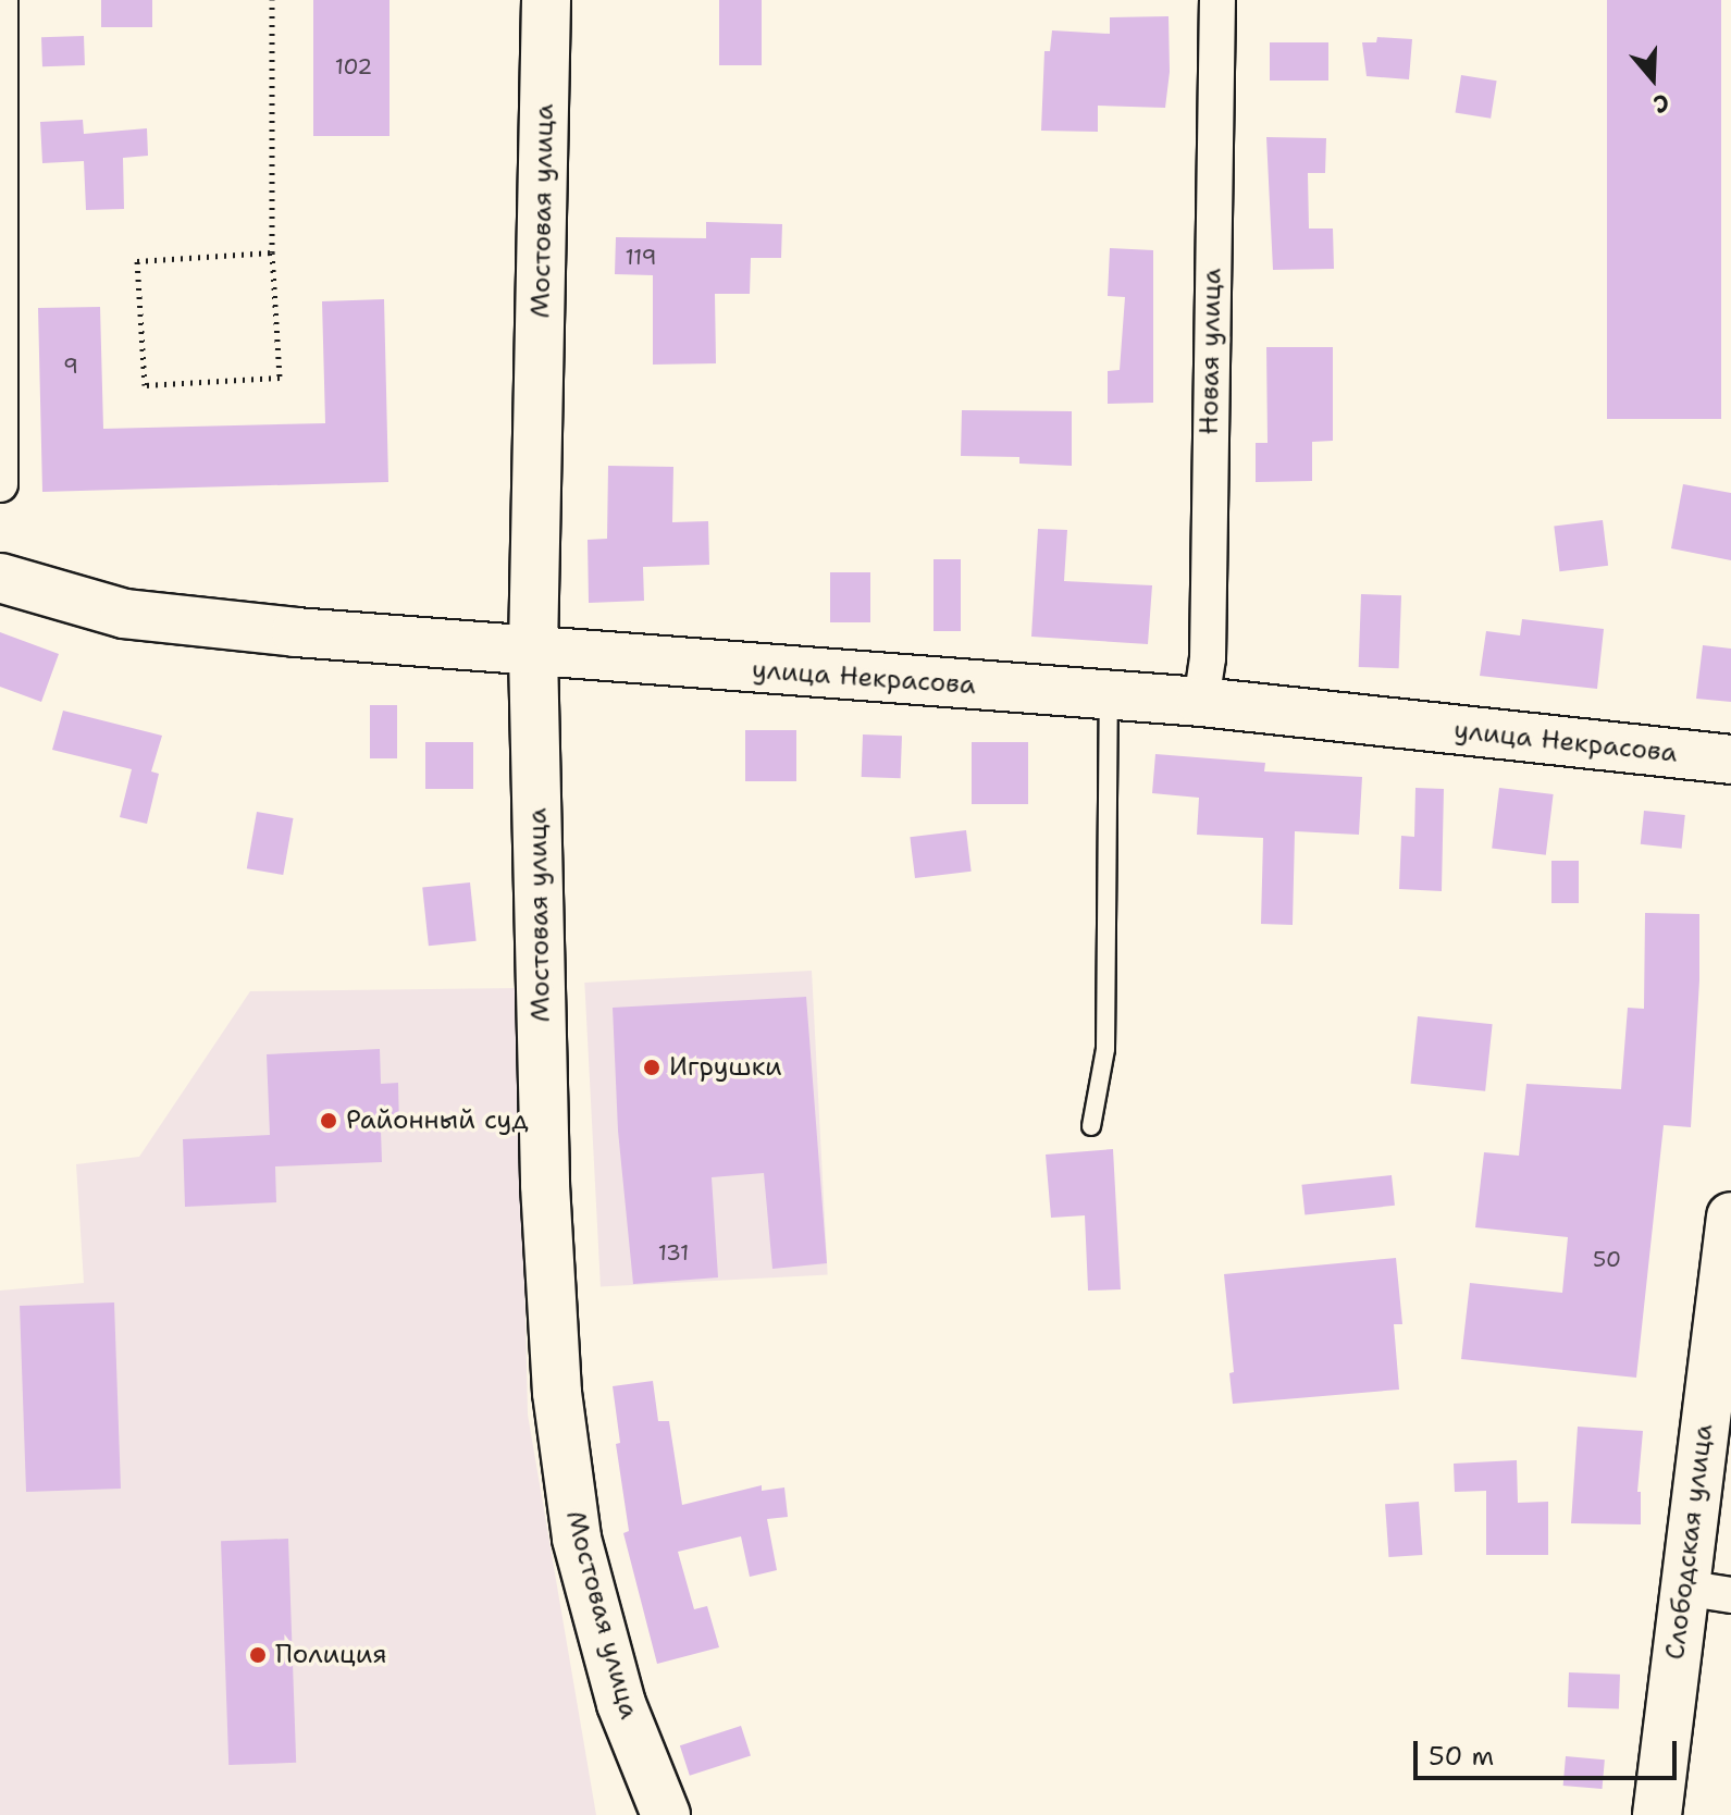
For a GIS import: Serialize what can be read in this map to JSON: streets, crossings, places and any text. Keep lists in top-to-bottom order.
{
  "streets": {
    "street": [
      "Мостовая улица",
      "Новая улица",
      "улица Некрасова",
      "Слободская улица"
    ]
  },
  "crossings": [
    ["Мостовая улица", "улица Некрасова"],
    ["Новая улица", "улица Некрасова"]
  ],
  "places": ["Игрушки", "Районный суд", "Полиция"],
  "house_numbers": [
    "102",
    "119",
    "9",
    "131",
    "50"
  ],
  "scale_bar": "50 m",
  "north": "bottom"
}
